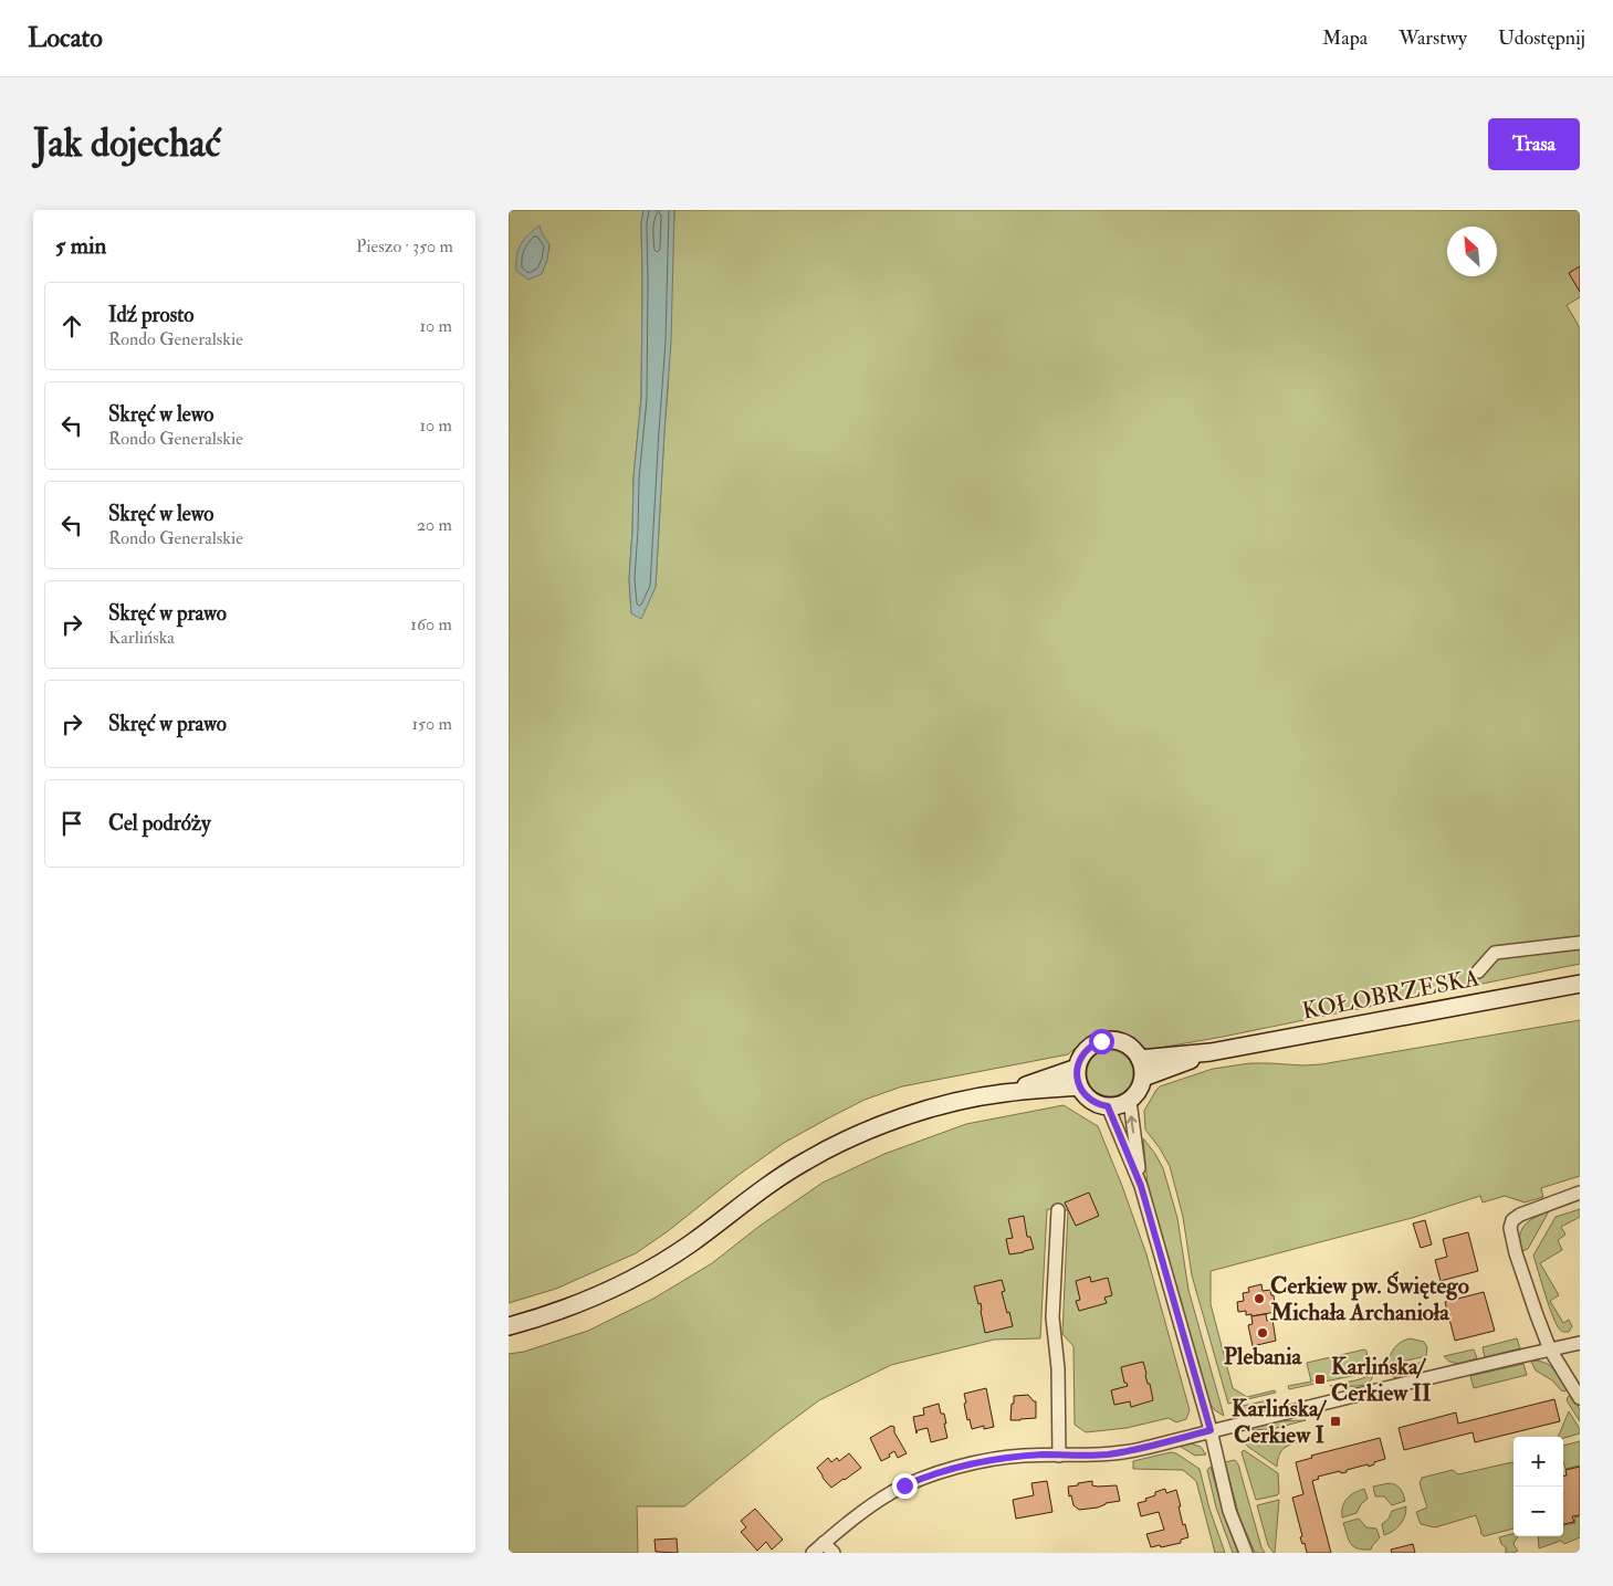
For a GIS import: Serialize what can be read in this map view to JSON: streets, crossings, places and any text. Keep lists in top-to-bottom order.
{
  "streets": {
    "main road": ["KOŁOBRZESKA"]
  },
  "places": {
    "other": ["Cerkiew pw. Świętego Michała Archanioła", "Plebania"],
    "transit": ["Karlińska/ Cerkiew II", "Karlińska/ Cerkiew I"]
  },
  "north": "top left",
  "page": {
    "header": "Locato",
    "nav": ["Mapa", "Warstwy", "Udostępnij"],
    "buttons": "Trasa",
    "title": "Jak dojechać",
    "heading": ["5 min", "Pieszo · 350 m"],
    "list": [
      ["Idź prosto", "Rondo Generalskie", "10 m"],
      ["Skręć w lewo", "Rondo Generalskie", "10 m"],
      ["Skręć w lewo", "Rondo Generalskie", "20 m"],
      ["Skręć w prawo", "Karlińska", "160 m"],
      ["Skręć w prawo", "150 m"],
      "Cel podróży"
    ],
    "map_buttons": ["+", "−"]
  }
}
